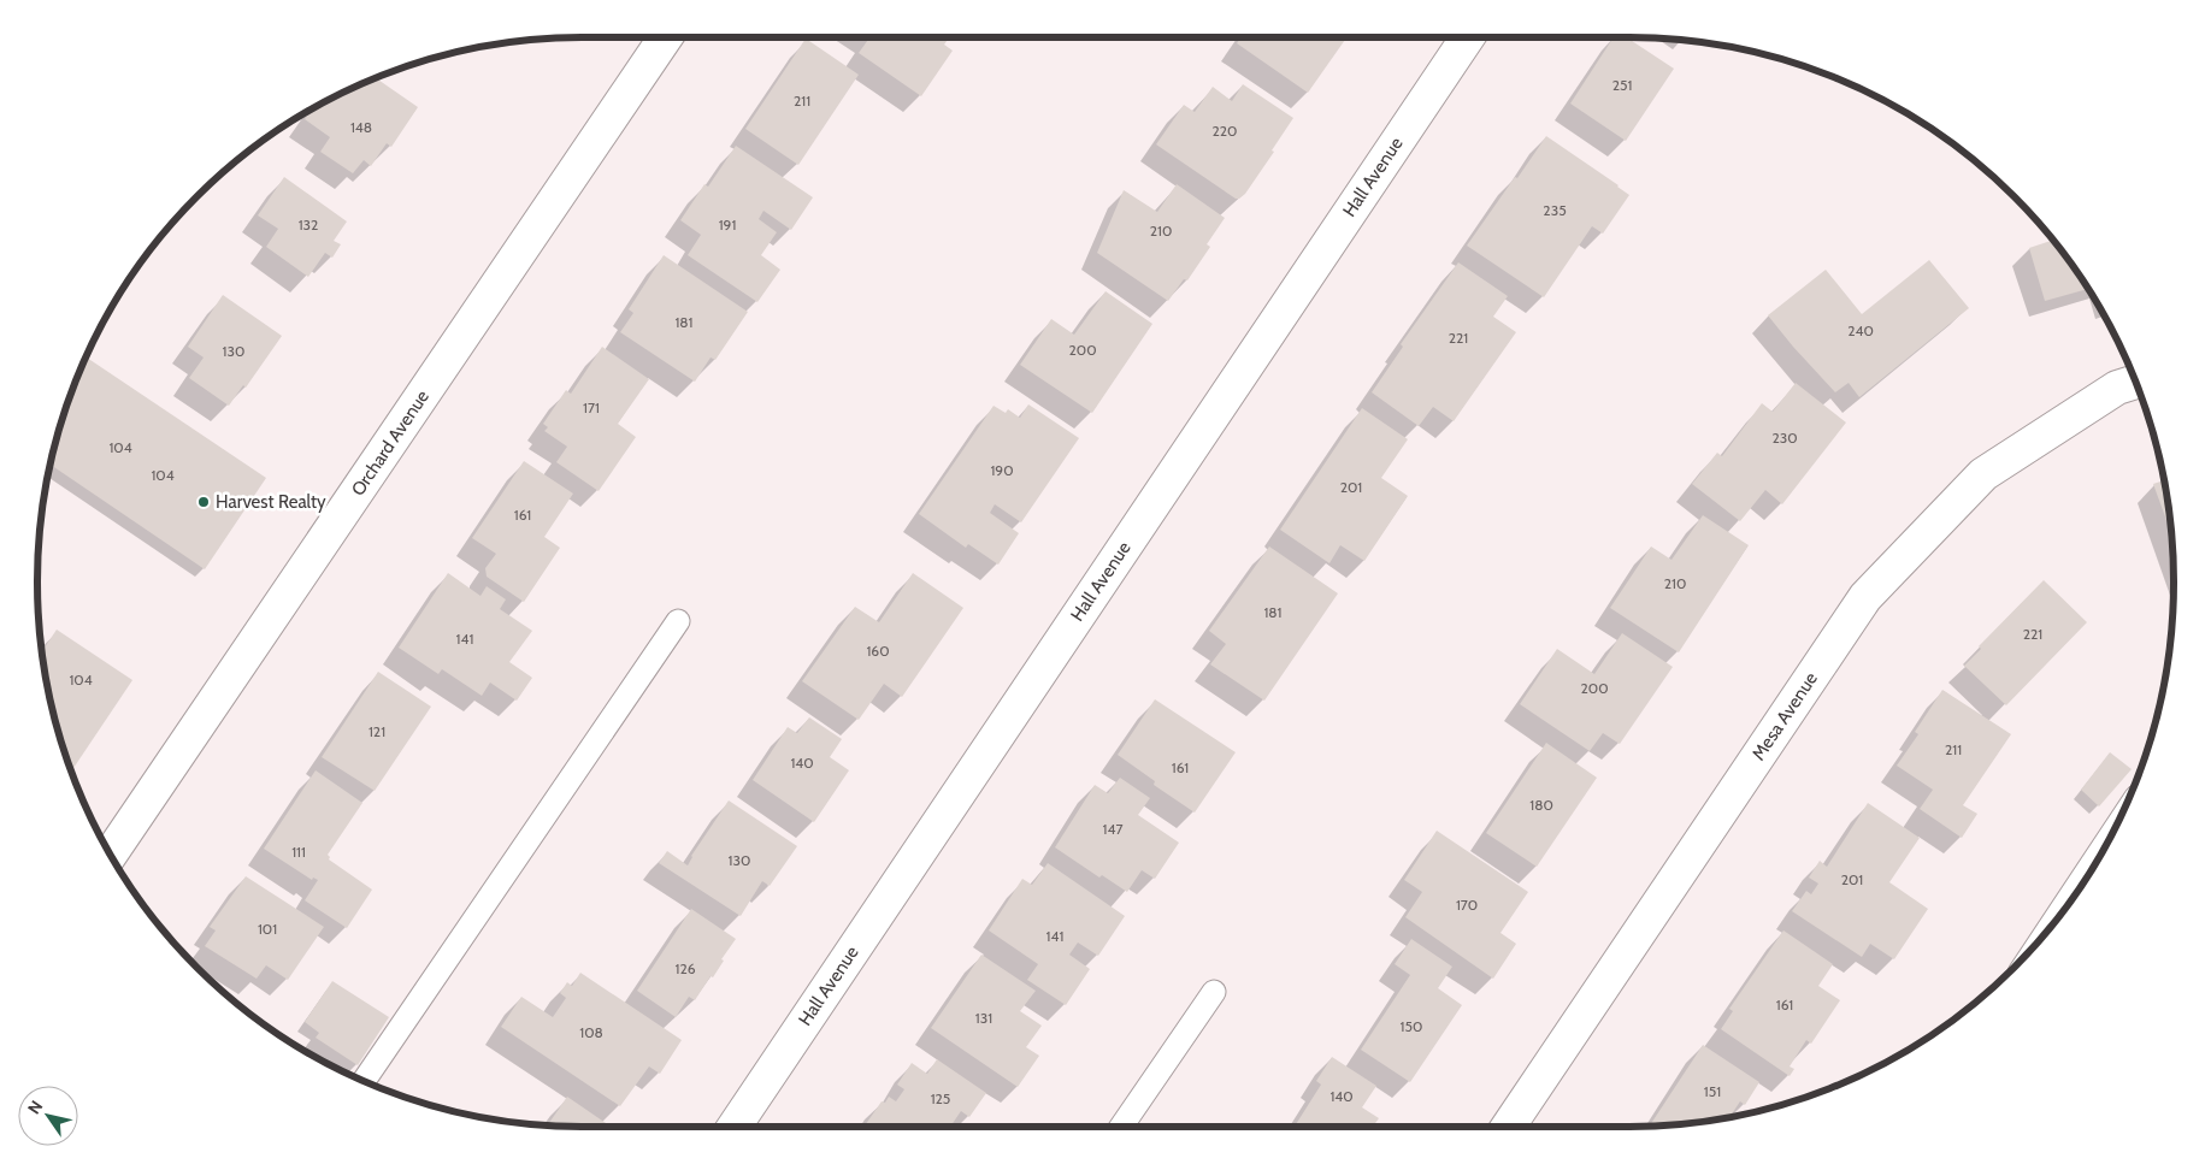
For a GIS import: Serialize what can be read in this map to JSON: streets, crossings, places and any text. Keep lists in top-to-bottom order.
{
  "streets": {
    "street": ["Hall Avenue", "Orchard Avenue", "Mesa Avenue"]
  },
  "places": ["Harvest Realty"],
  "house_numbers": [
    "251",
    "211",
    "148",
    "220",
    "235",
    "132",
    "191",
    "210",
    "181",
    "240",
    "221",
    "200",
    "130",
    "171",
    "230",
    "104",
    "190",
    "104",
    "201",
    "161",
    "210",
    "181",
    "221",
    "141",
    "160",
    "104",
    "200",
    "121",
    "211",
    "140",
    "161",
    "180",
    "147",
    "111",
    "130",
    "201",
    "170",
    "101",
    "141",
    "126",
    "161",
    "131",
    "150",
    "108",
    "151",
    "140",
    "125"
  ],
  "north": "top left"
}
